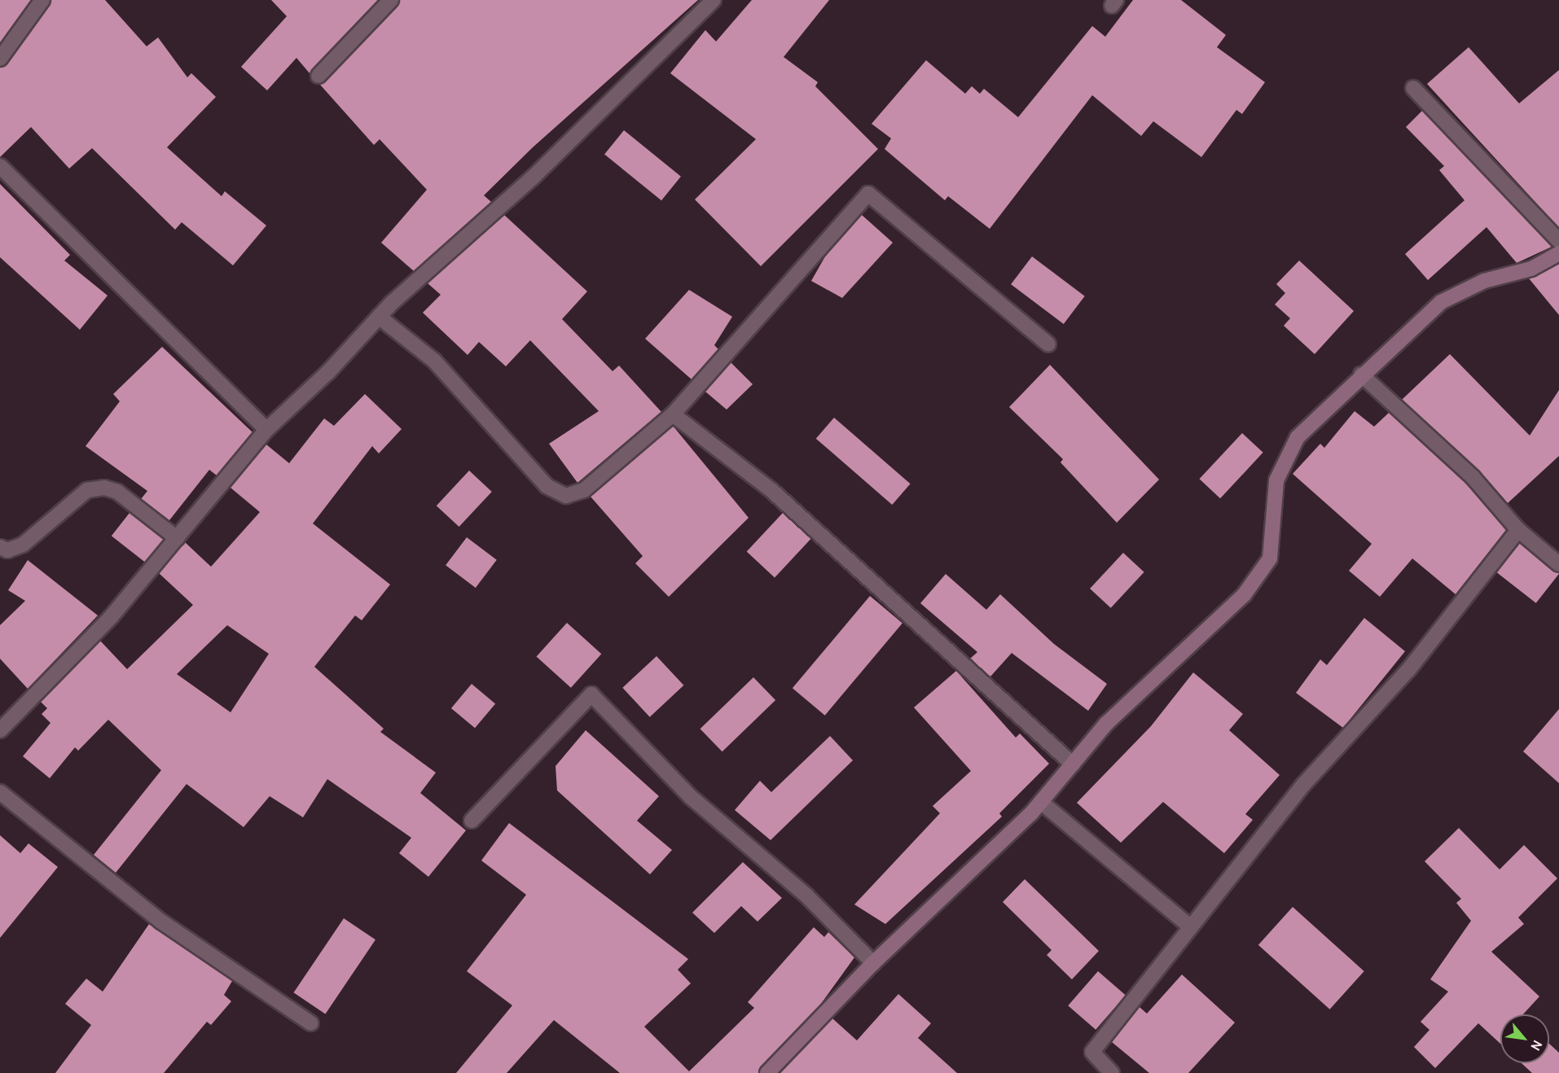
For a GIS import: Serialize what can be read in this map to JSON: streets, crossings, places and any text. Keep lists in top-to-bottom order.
{
  "north": "bottom right"
}
